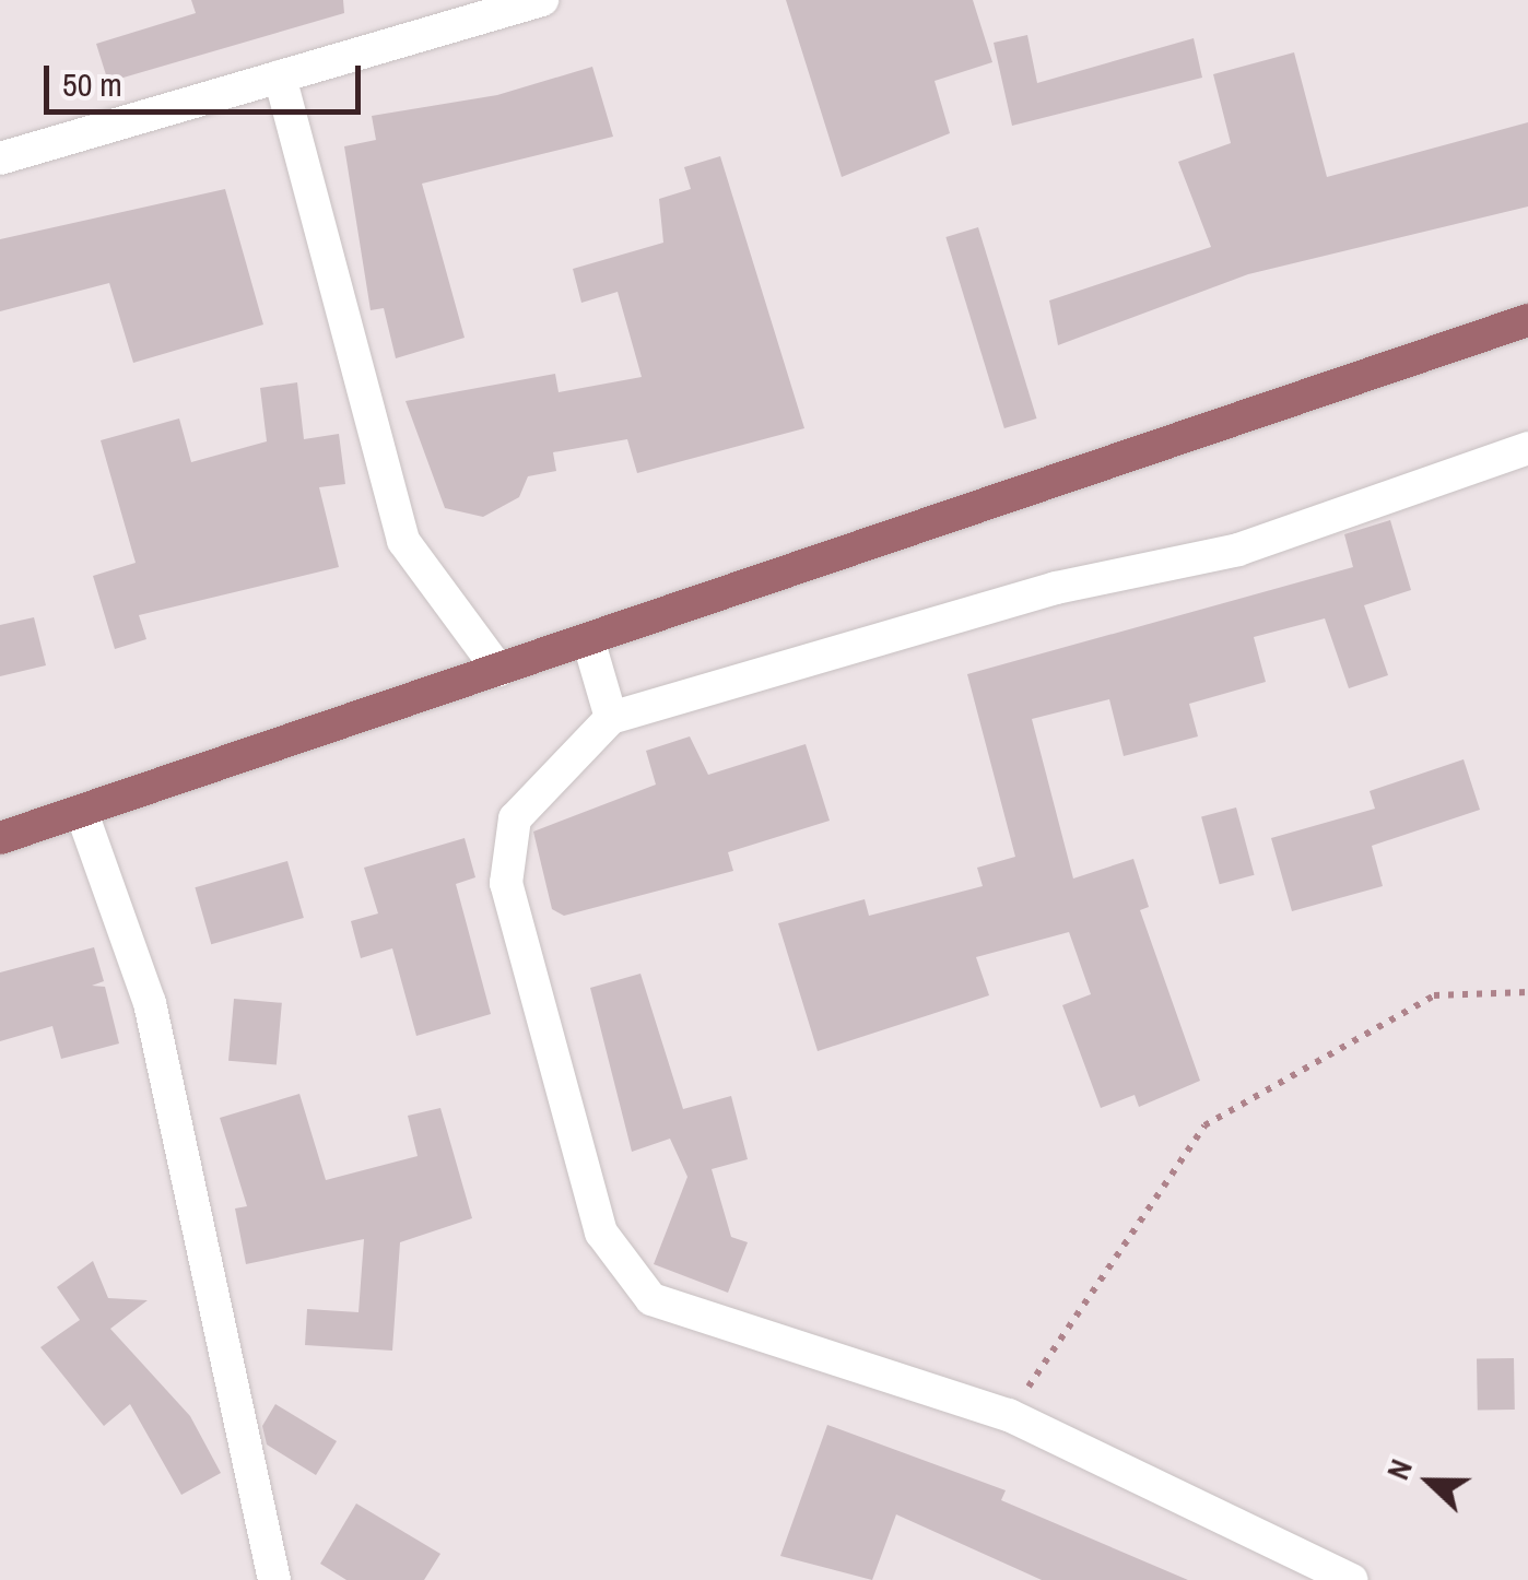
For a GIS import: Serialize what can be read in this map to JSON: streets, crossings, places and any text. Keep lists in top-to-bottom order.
{
  "scale_bar": "50 m",
  "north": "left"
}
